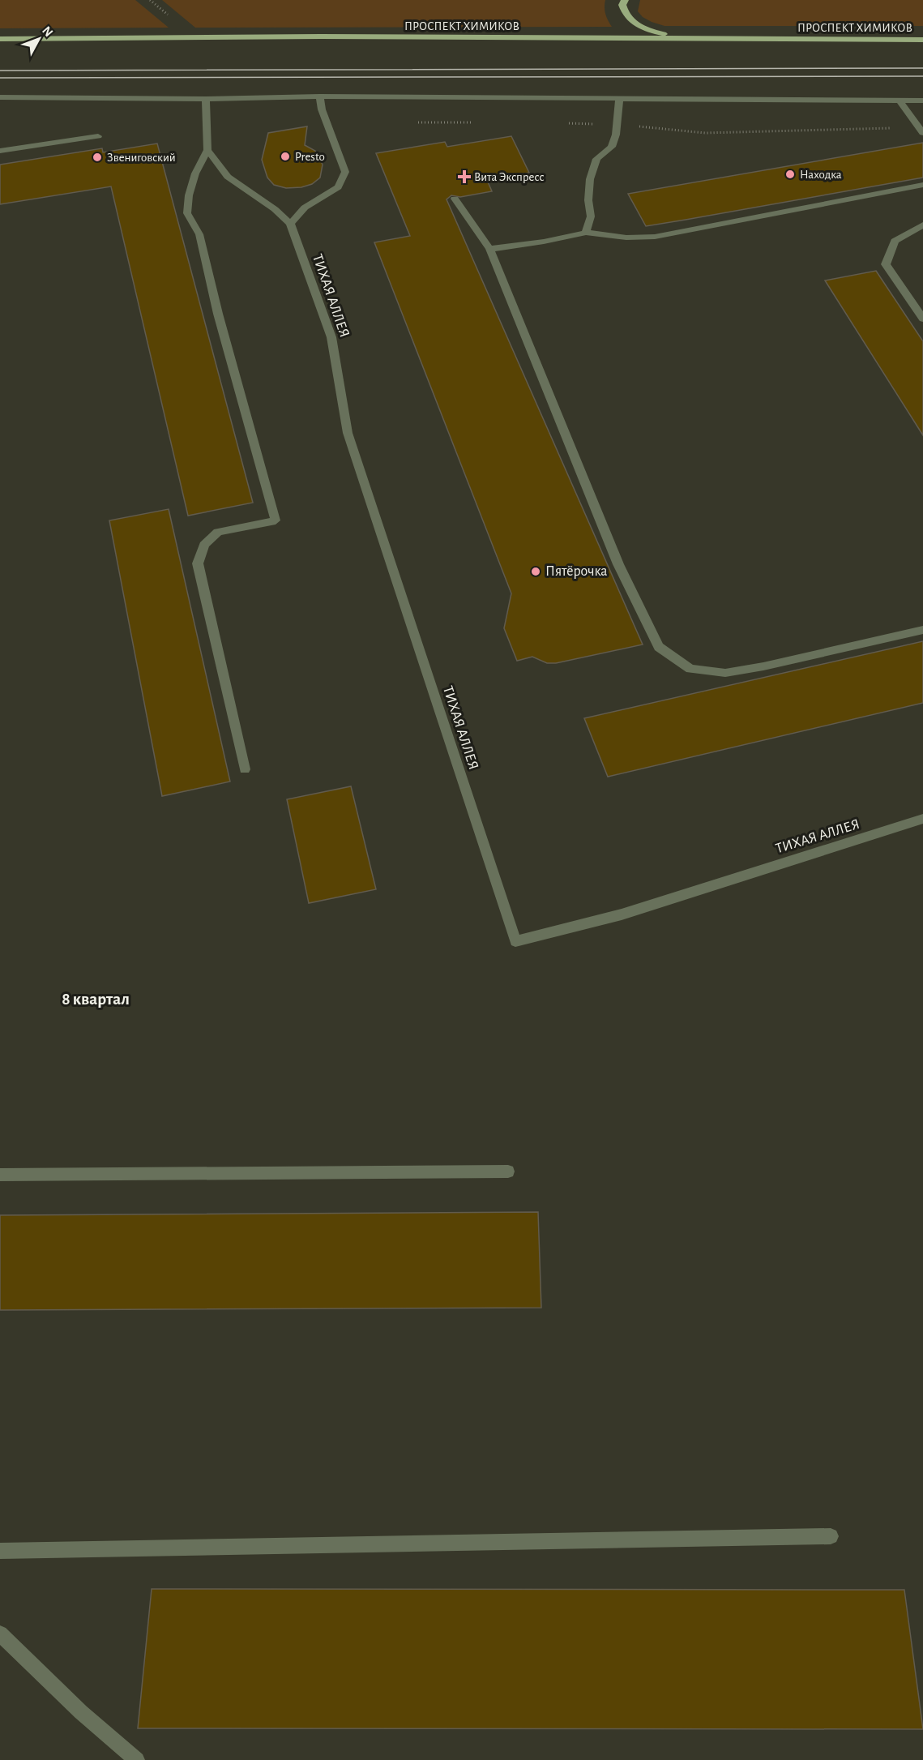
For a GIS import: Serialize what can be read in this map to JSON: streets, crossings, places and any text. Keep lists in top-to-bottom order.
{
  "streets": {
    "main road": ["ПРОСПЕКТ ХИМИКОВ"],
    "lane": ["ТИХАЯ АЛЛЕЯ"]
  },
  "districts": ["8 квартал"],
  "places": {
    "other": [
      "Presto",
      "Звениговский",
      "Находка",
      "Пятёрочка"
    ],
    "health": ["Вита Экспресс"]
  },
  "north": "top right"
}
